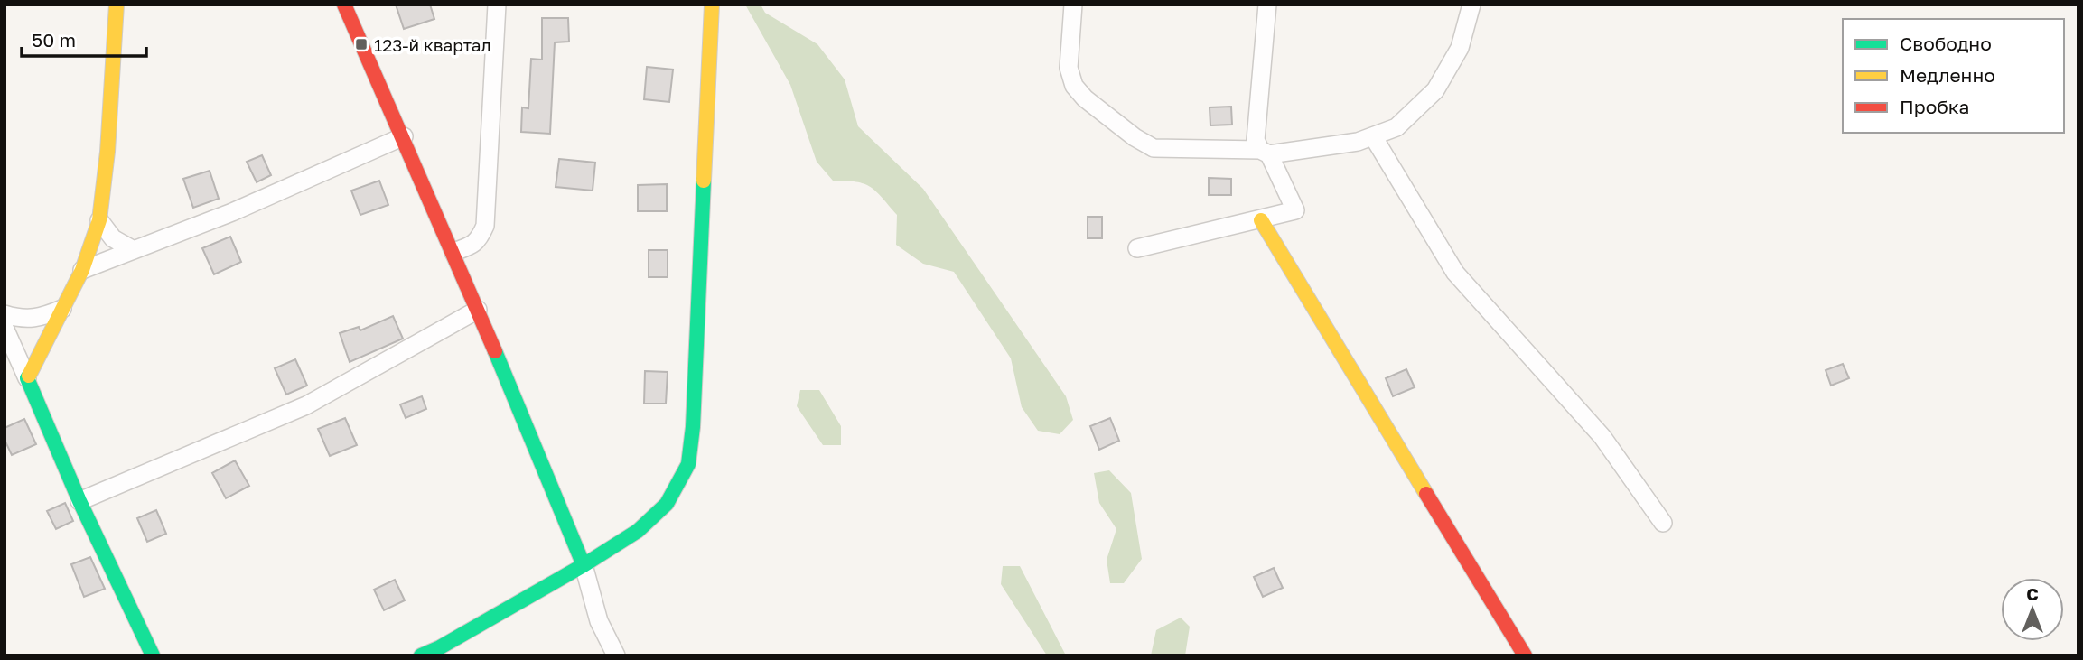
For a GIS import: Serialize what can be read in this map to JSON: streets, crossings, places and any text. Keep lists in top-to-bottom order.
{
  "places": {
    "transit": ["123-й квартал"]
  },
  "legend": ["Свободно", "Медленно", "Пробка"],
  "scale_bar": "50 m",
  "north": "top"
}
